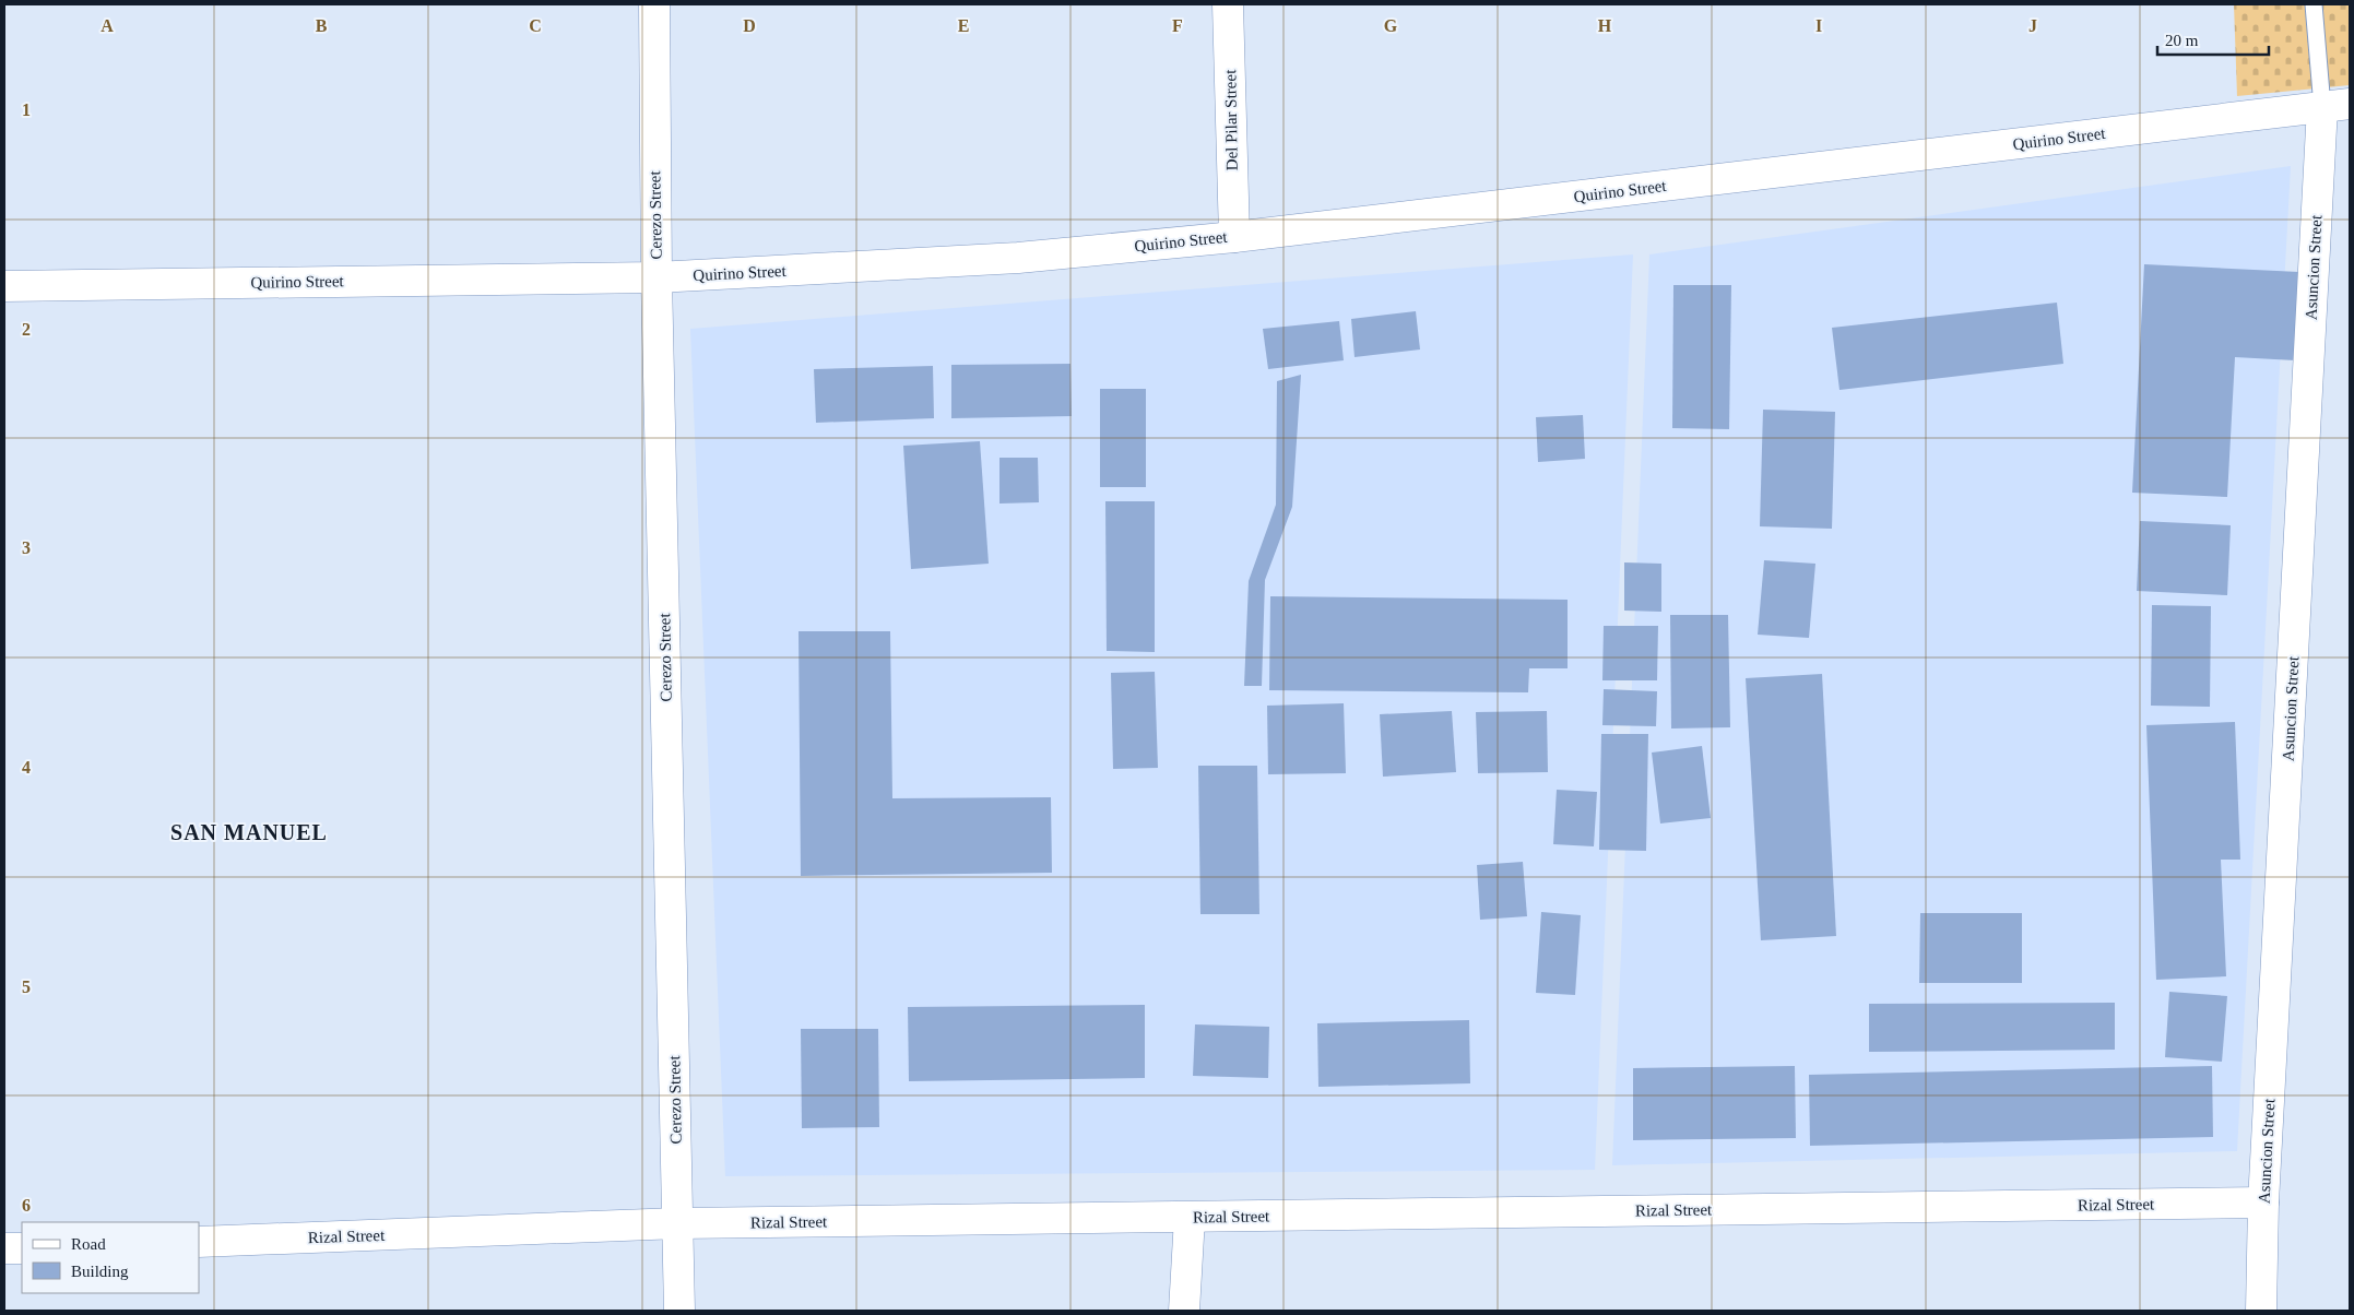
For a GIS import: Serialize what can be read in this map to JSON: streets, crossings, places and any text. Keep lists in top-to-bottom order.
{
  "streets": {
    "street": [
      "Del Pilar Street",
      "Quirino Street",
      "Cerezo Street",
      "Asuncion Street",
      "Rizal Street"
    ]
  },
  "crossings": [
    ["Del Pilar Street", "Quirino Street"],
    ["Quirino Street", "Cerezo Street"],
    ["Quirino Street", "Asuncion Street"],
    ["Cerezo Street", "Rizal Street"],
    ["Asuncion Street", "Rizal Street"]
  ],
  "districts": ["SAN MANUEL"],
  "legend": ["Road", "Building"],
  "scale_bar": "20 m",
  "grid": {
    "columns": [
      "A",
      "B",
      "C",
      "D",
      "E",
      "F",
      "G",
      "H",
      "I",
      "J"
    ],
    "rows": [
      "1",
      "2",
      "3",
      "4",
      "5",
      "6"
    ]
  }
}
